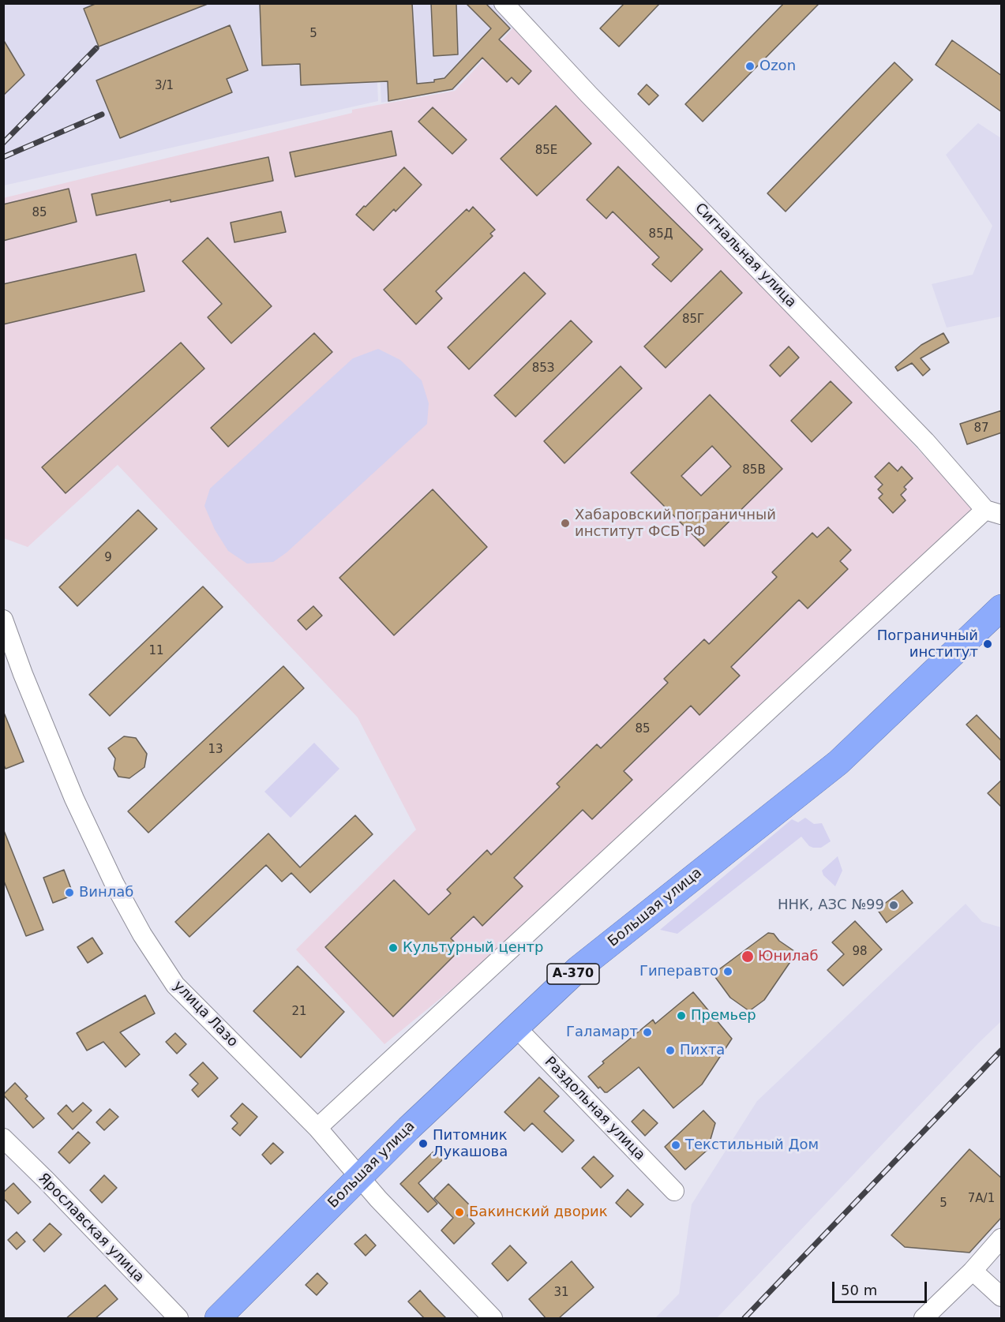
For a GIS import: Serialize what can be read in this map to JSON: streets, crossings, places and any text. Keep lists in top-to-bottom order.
{
  "streets": {
    "highway": ["Большая улица", "А-370"],
    "street": [
      "Сигнальная улица",
      "улица Лазо",
      "Раздольная улица",
      "Ярославская улица"
    ]
  },
  "crossings": [
    ["Большая улица", "улица Лазо"],
    ["Большая улица", "Раздольная улица"]
  ],
  "places": [
    "Ozon",
    "Хабаровский пограничный институт ФСБ РФ",
    "Пограничный институт",
    "Винлаб",
    "ННК, АЗС №99",
    "Культурный центр",
    "Юнилаб",
    "Гиперавто",
    "Премьер",
    "Галамарт",
    "Пихта",
    "Питомник Лукашова",
    "Текстильный Дом",
    "Бакинский дворик"
  ],
  "house_numbers": [
    "5",
    "3/1",
    "85Е",
    "85",
    "85Д",
    "85Г",
    "85З",
    "87",
    "85В",
    "9",
    "11",
    "85",
    "13",
    "98",
    "21",
    "7А/1",
    "5",
    "31"
  ],
  "scale_bar": "50 m"
}
